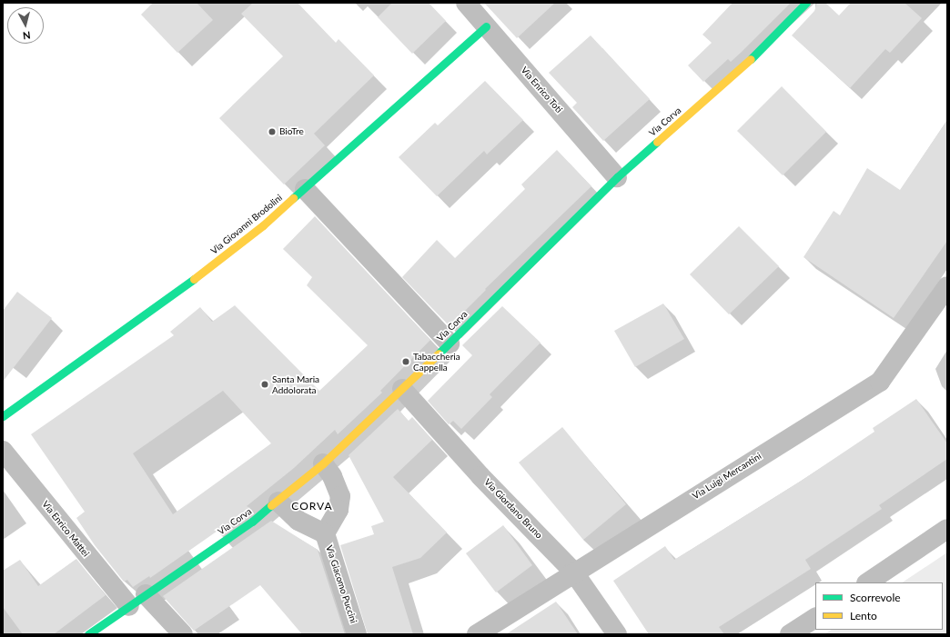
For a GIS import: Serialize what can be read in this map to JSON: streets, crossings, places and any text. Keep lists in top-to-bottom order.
{
  "streets": {
    "street": [
      "Via Enrico Toti",
      "Via Corva",
      "Via Giovanni Brodolini",
      "Via Luigi Mercantini",
      "Via Giordano Bruno",
      "Via Enrico Mattei",
      "Via Giacomo Puccini"
    ]
  },
  "crossings": [
    ["Via Enrico Toti", "Via Corva"],
    ["Via Enrico Toti", "Via Giovanni Brodolini"],
    ["Via Corva", "Via Giordano Bruno"],
    ["Via Corva", "Via Enrico Mattei"],
    ["Via Luigi Mercantini", "Via Giordano Bruno"]
  ],
  "districts": ["CORVA"],
  "places": ["BioTre", "Tabaccheria Cappella", "Santa Maria Addolorata"],
  "legend": ["Scorrevole", "Lento"],
  "north": "bottom"
}
